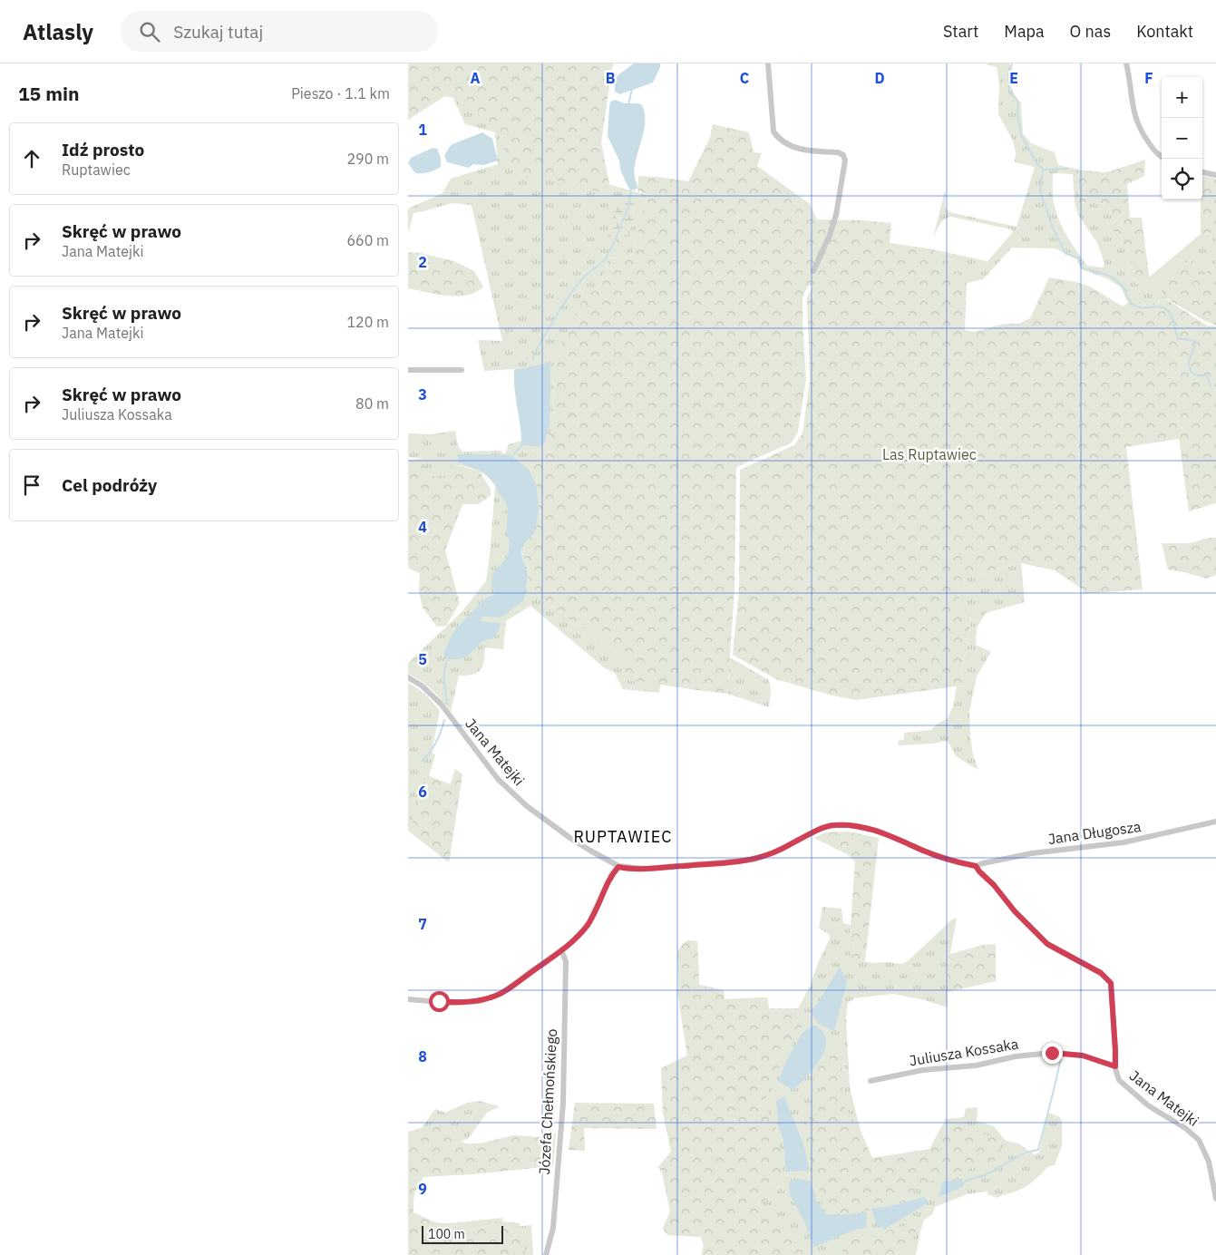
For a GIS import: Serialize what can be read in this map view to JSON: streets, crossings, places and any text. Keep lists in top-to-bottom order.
{
  "streets": {
    "street": [
      "Jana Matejki",
      "Jana Długosza",
      "Juliusza Kossaka",
      "Józefa Chełmońskiego"
    ]
  },
  "crossings": [
    ["Jana Matejki", "Jana Długosza"],
    ["Jana Matejki", "Juliusza Kossaka"]
  ],
  "districts": ["RUPTAWIEC"],
  "parks": ["Las Ruptawiec"],
  "scale_bar": "100 m",
  "page": {
    "header": "Atlasly",
    "search": "Szukaj tutaj",
    "nav": [
      "Start",
      "Mapa",
      "O nas",
      "Kontakt"
    ],
    "heading": ["15 min", "Pieszo · 1.1 km"],
    "map_buttons": ["+", "−"],
    "list": [
      ["Idź prosto", "Ruptawiec", "290 m"],
      ["Skręć w prawo", "Jana Matejki", "660 m"],
      ["Skręć w prawo", "Jana Matejki", "120 m"],
      ["Skręć w prawo", "Juliusza Kossaka", "80 m"],
      "Cel podróży"
    ],
    "scale": "100 m"
  },
  "grid": {
    "columns": [
      "A",
      "B",
      "C",
      "D",
      "E",
      "F"
    ],
    "rows": [
      "1",
      "2",
      "3",
      "4",
      "5",
      "6",
      "7",
      "8",
      "9"
    ]
  }
}
